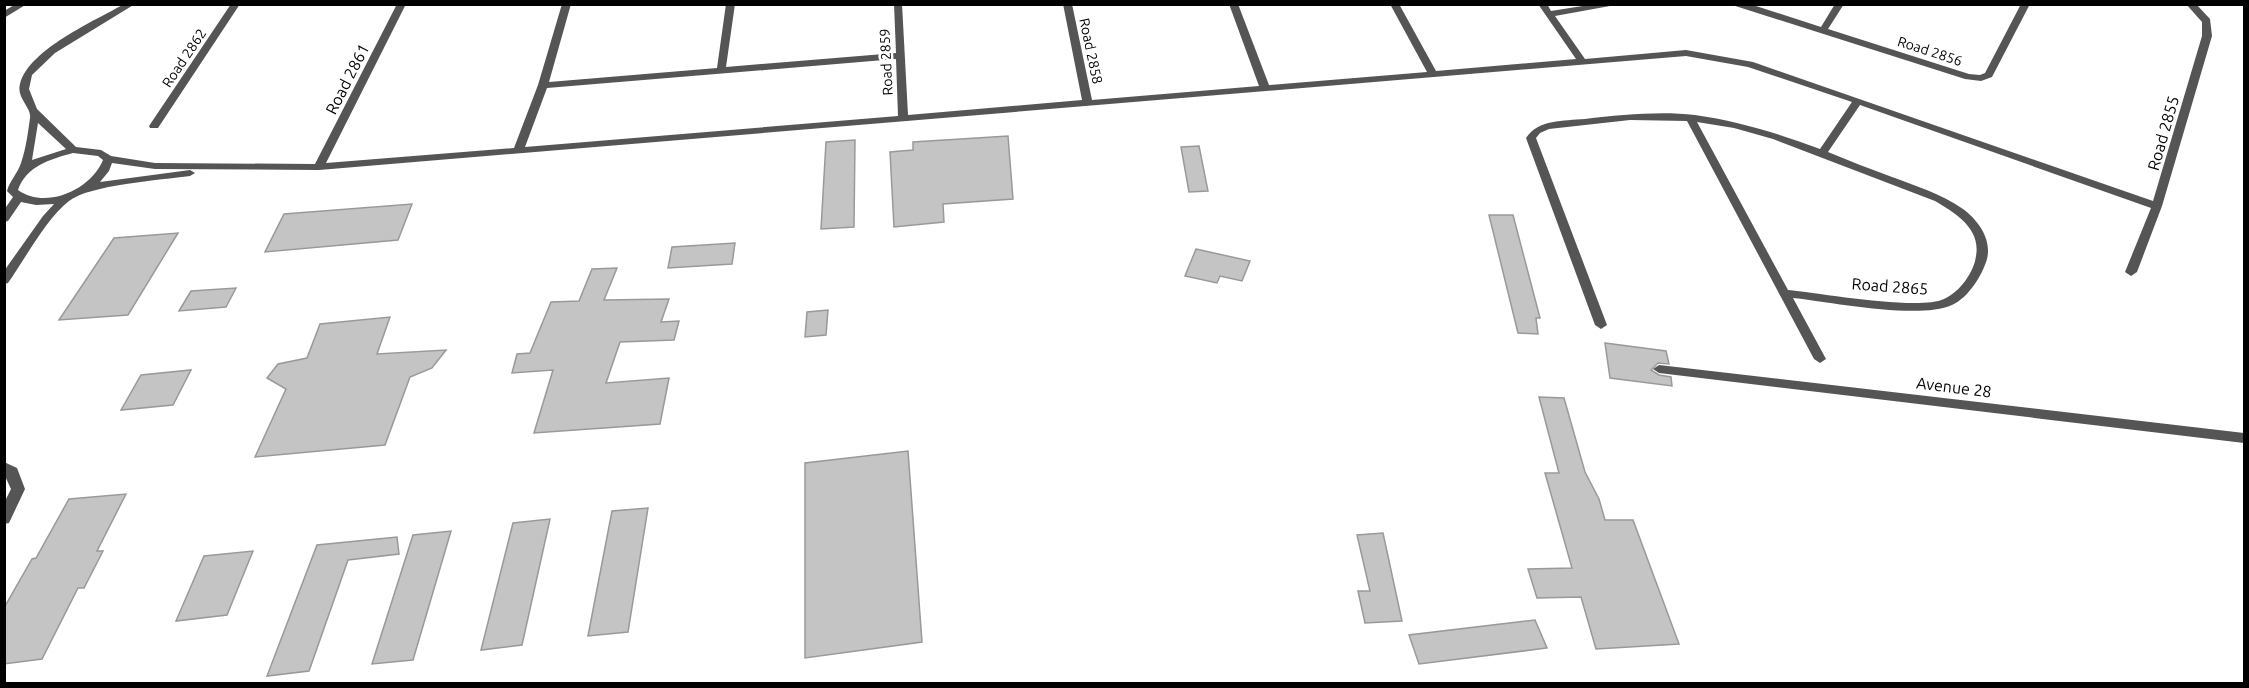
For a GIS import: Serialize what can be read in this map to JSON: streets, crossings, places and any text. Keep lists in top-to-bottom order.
{
  "streets": {
    "street": [
      "Road 2858",
      "Road 2856",
      "Road 2862",
      "Road 2859",
      "Road 2861",
      "Road 2855",
      "Road 2865",
      "Avenue 28"
    ]
  }
}
